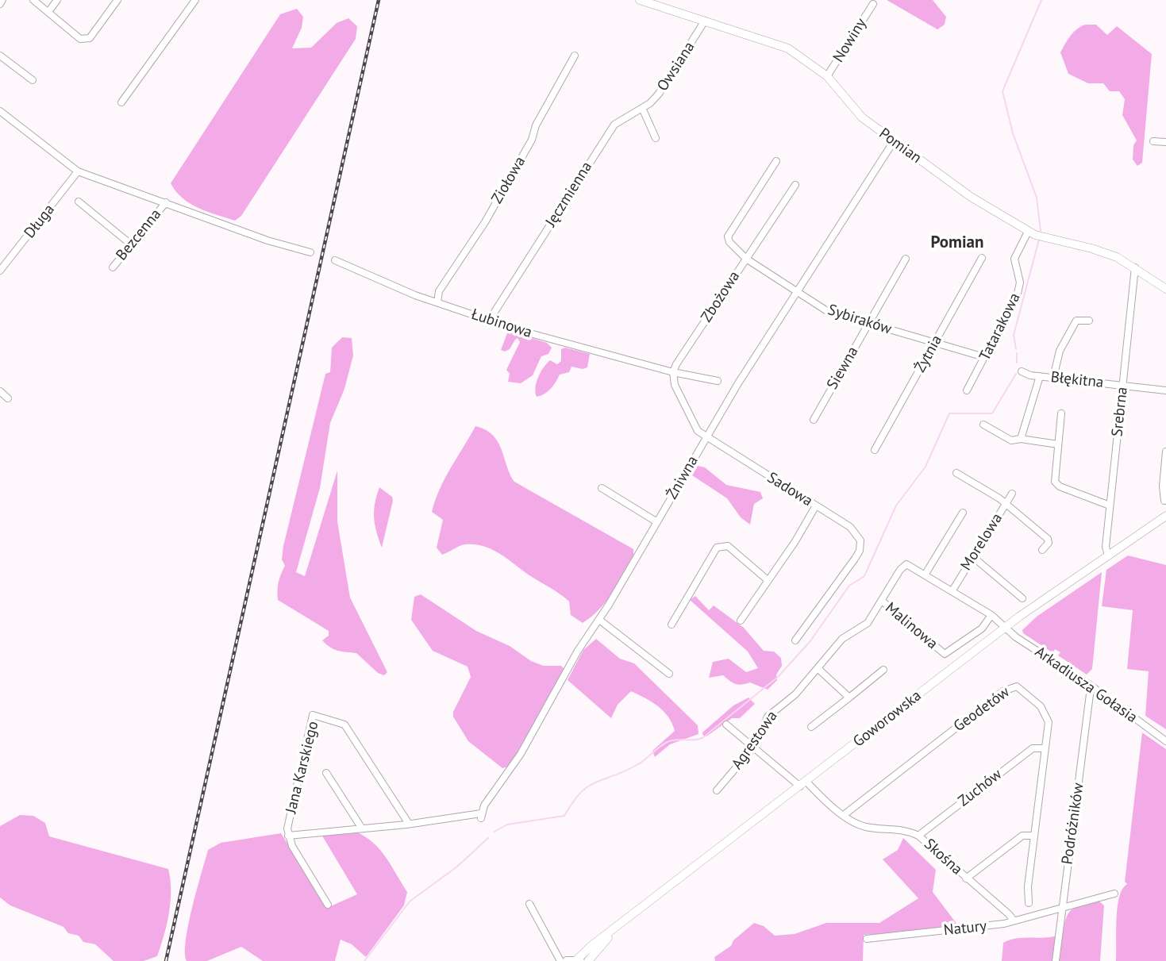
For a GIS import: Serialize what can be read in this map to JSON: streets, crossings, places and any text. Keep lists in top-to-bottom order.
{
  "streets": {
    "street": [
      "Nowiny",
      "Owsiana",
      "Pomian",
      "Ziołowa",
      "Jęczmienna",
      "Długa",
      "Bezcenna",
      "Zbożowa",
      "Sybiraków",
      "Łubinowa",
      "Tatarakowa",
      "Żytnia",
      "Siewna",
      "Błękitna",
      "Srebrna",
      "Żniwna",
      "Sadowa",
      "Morelowa",
      "Malinowa",
      "Arkadiusza Gołasia",
      "Geodetów",
      "Goworowska",
      "Agrestowa",
      "Jana Karskiego",
      "Zuchów",
      "Podróżników",
      "Skośna",
      "Natury"
    ]
  },
  "crossings": [
    ["Nowiny", "Pomian"],
    ["Owsiana", "Pomian"],
    ["Owsiana", "Jęczmienna"],
    ["Pomian", "Tatarakowa"],
    ["Pomian", "Srebrna"],
    ["Pomian", "Żniwna"],
    ["Ziołowa", "Łubinowa"],
    ["Jęczmienna", "Łubinowa"],
    ["Zbożowa", "Sybiraków"],
    ["Zbożowa", "Łubinowa"],
    ["Sybiraków", "Tatarakowa"],
    ["Sybiraków", "Żytnia"],
    ["Sybiraków", "Siewna"],
    ["Sybiraków", "Żniwna"],
    ["Błękitna", "Srebrna"],
    ["Srebrna", "Goworowska"],
    ["Żniwna", "Sadowa"],
    ["Żniwna", "Jana Karskiego"],
    ["Malinowa", "Agrestowa"],
    ["Arkadiusza Gołasia", "Goworowska"],
    ["Arkadiusza Gołasia", "Podróżników"],
    ["Geodetów", "Zuchów"],
    ["Geodetów", "Skośna"],
    ["Goworowska", "Skośna"],
    ["Agrestowa", "Skośna"],
    ["Zuchów", "Skośna"],
    ["Podróżników", "Natury"],
    ["Skośna", "Natury"]
  ],
  "districts": ["Pomian"]
}
